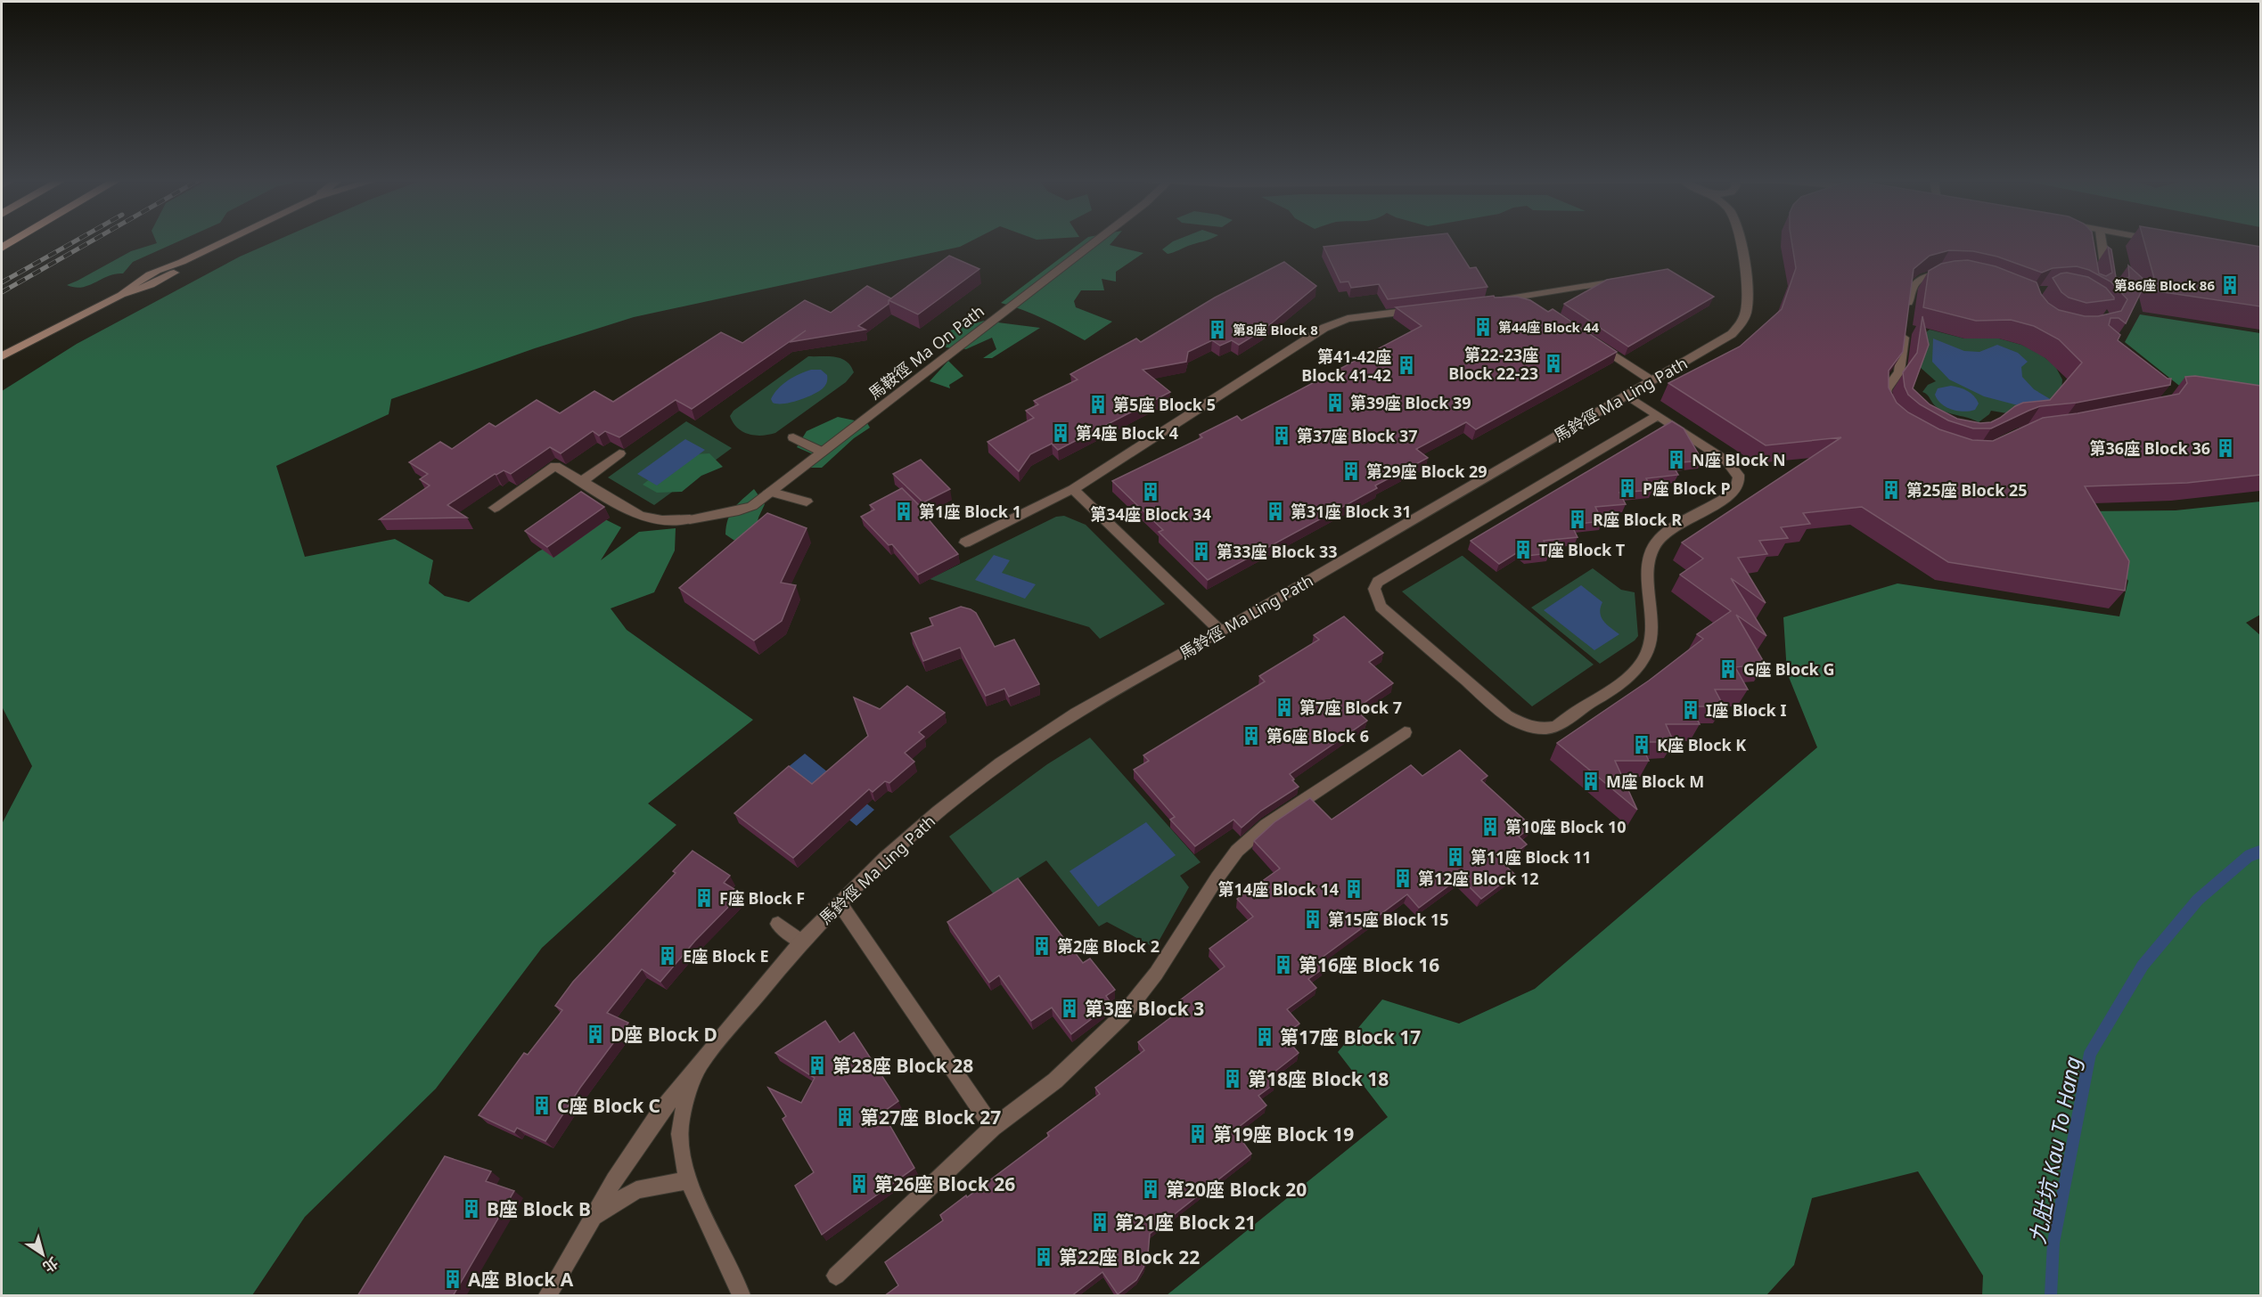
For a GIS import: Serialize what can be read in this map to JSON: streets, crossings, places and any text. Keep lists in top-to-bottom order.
{
  "streets": {
    "street": ["馬鞍徑 Ma On Path", "馬鈴徑 Ma Ling Path"]
  },
  "water": ["九肚坑 Kau To Hang"],
  "places": {
    "building": [
      "第86座 Block 86",
      "第44座 Block 44",
      "第8座 Block 8",
      "第22-23座 Block 22-23",
      "第41-42座 Block 41-42",
      "第39座 Block 39",
      "第5座 Block 5",
      "第4座 Block 4",
      "第37座 Block 37",
      "第36座 Block 36",
      "N座 Block N",
      "第29座 Block 29",
      "P座 Block P",
      "第25座 Block 25",
      "第34座 Block 34",
      "第1座 Block 1",
      "第31座 Block 31",
      "R座 Block R",
      "T座 Block T",
      "第33座 Block 33",
      "G座 Block G",
      "第7座 Block 7",
      "I座 Block I",
      "第6座 Block 6",
      "K座 Block K",
      "M座 Block M",
      "第10座 Block 10",
      "第11座 Block 11",
      "第12座 Block 12",
      "第14座 Block 14",
      "F座 Block F",
      "第15座 Block 15",
      "第2座 Block 2",
      "E座 Block E",
      "第16座 Block 16",
      "第3座 Block 3",
      "D座 Block D",
      "第17座 Block 17",
      "第28座 Block 28",
      "第18座 Block 18",
      "C座 Block C",
      "第27座 Block 27",
      "第19座 Block 19",
      "第26座 Block 26",
      "第20座 Block 20",
      "B座 Block B",
      "第21座 Block 21",
      "第22座 Block 22",
      "A座 Block A"
    ]
  },
  "north": "bottom right"
}
